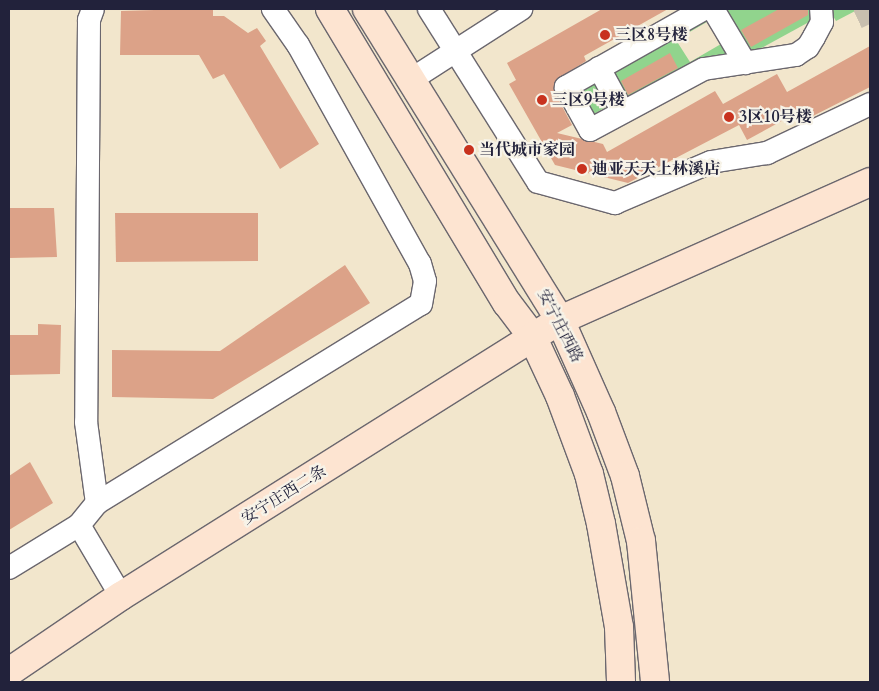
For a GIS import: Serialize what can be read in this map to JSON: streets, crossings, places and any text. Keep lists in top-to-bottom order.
{
  "streets": {
    "main road": ["安宁庄西路", "安宁庄西二条"]
  },
  "crossings": [
    ["安宁庄西路", "安宁庄西二条"]
  ],
  "places": [
    "三区8号楼",
    "三区9号楼",
    "3区10号楼",
    "当代城市家园",
    "迪亚天天上林溪店"
  ]
}
